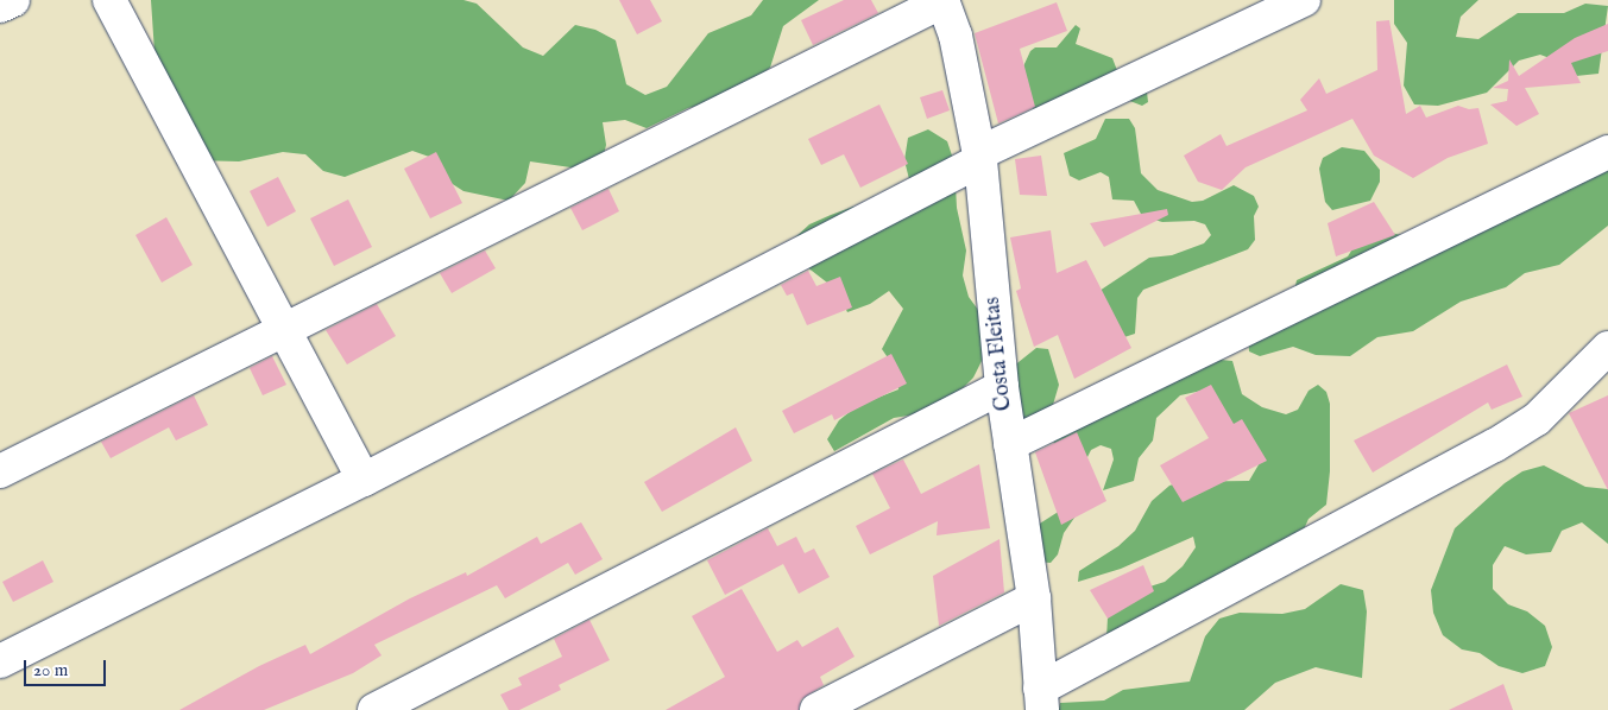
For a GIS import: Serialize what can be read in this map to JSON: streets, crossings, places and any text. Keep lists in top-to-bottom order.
{
  "streets": {
    "main road": ["Costa Fleitas"]
  },
  "scale_bar": "20 m"
}
